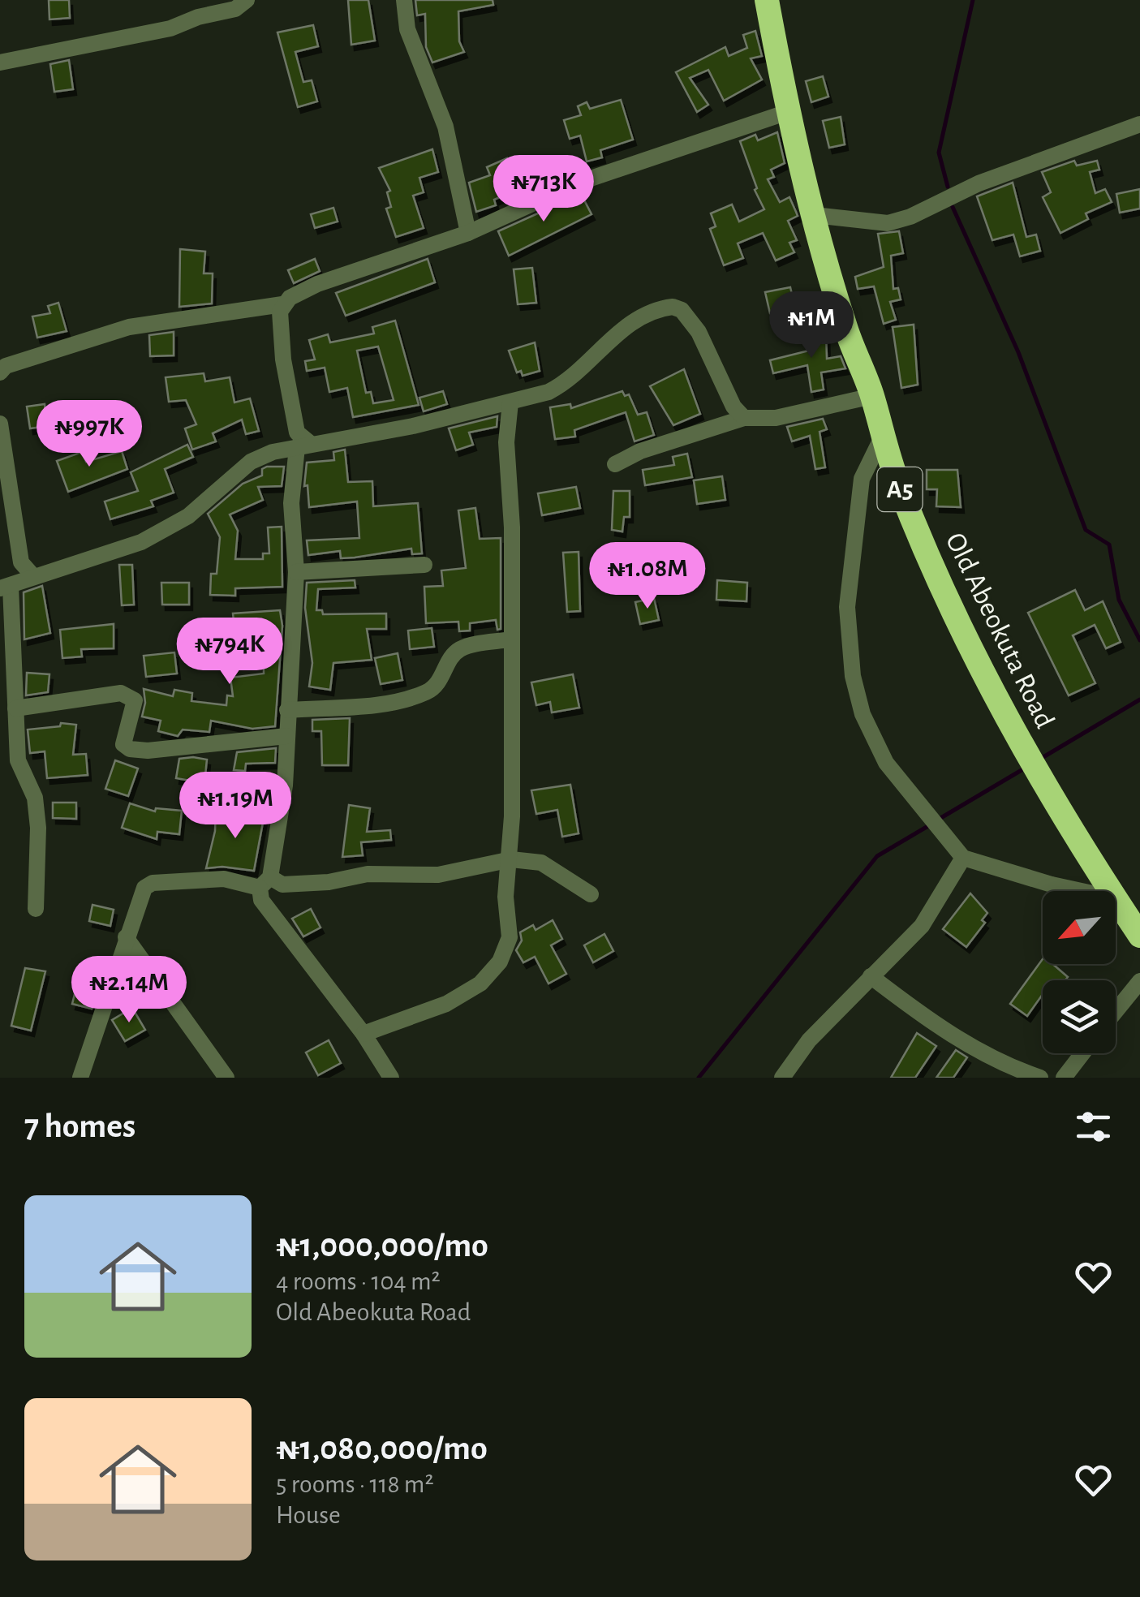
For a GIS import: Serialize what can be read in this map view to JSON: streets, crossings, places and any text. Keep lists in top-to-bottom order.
{
  "streets": {
    "highway": ["A5", "Old Abeokuta Road"]
  },
  "north": "bottom left",
  "page": {
    "price": [
      "₦713K",
      "₦1M",
      "₦997K",
      "₦1.08M",
      "₦794K",
      "₦1.19M",
      "₦2.14M"
    ],
    "heading": "7 homes",
    "list": [
      {
        "name": "₦1,000,000/mo",
        "note": "4 rooms · 104 m² · Old Abeokuta Road"
      },
      {
        "name": "₦1,080,000/mo",
        "note": "5 rooms · 118 m² · House"
      }
    ]
  }
}
